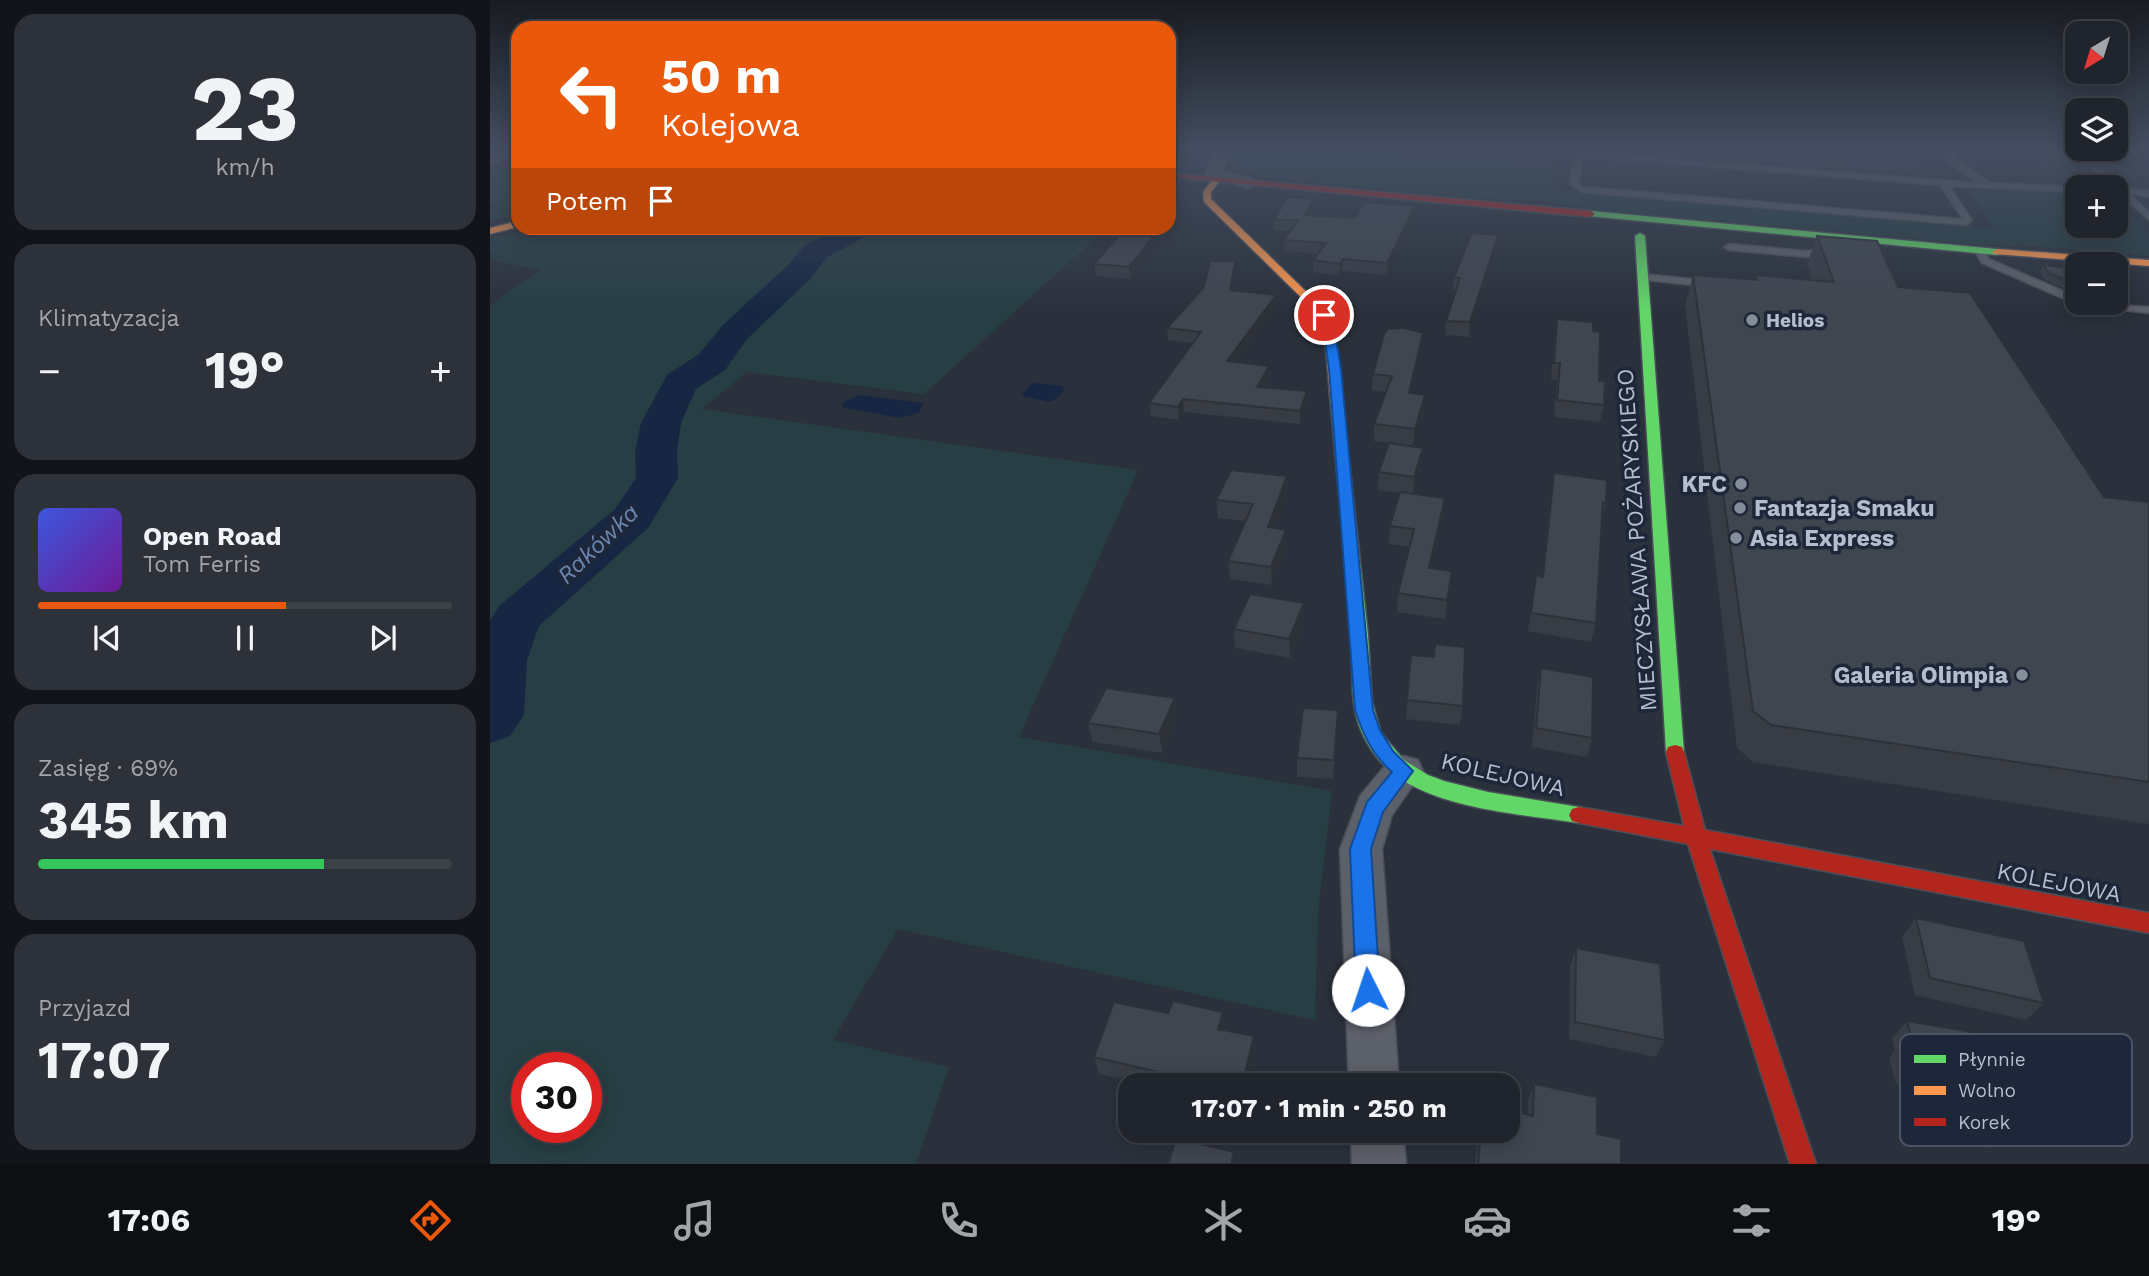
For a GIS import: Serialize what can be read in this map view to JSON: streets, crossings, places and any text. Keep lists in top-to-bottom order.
{
  "streets": {
    "street": ["MIECZYSŁAWA POŻARYSKIEGO", "KOLEJOWA"]
  },
  "crossings": [
    ["MIECZYSŁAWA POŻARYSKIEGO", "KOLEJOWA"]
  ],
  "water": ["Rakówka"],
  "places": [
    "Helios",
    "KFC",
    "Fantazja Smaku",
    "Asia Express",
    "Galeria Olimpia"
  ],
  "legend": ["Płynnie", "Wolno", "Korek"],
  "north": "bottom left",
  "page": {
    "tile": [
      ["23", "km/h"],
      "Klimatyzacja",
      ["Zasięg · 69%", "345 km"],
      ["Przyjazd", "17:07"]
    ],
    "map_buttons": ["+", "−"],
    "turn": ["50 m", "Kolejowa"],
    "then": "Potem",
    "heat": ["−", "19°", "+"],
    "song": ["Open Road", "Tom Ferris"],
    "limit": "30",
    "trip": "17:07 · 1 min · 250 m",
    "tabs": ["17:06", "19°"]
  }
}
